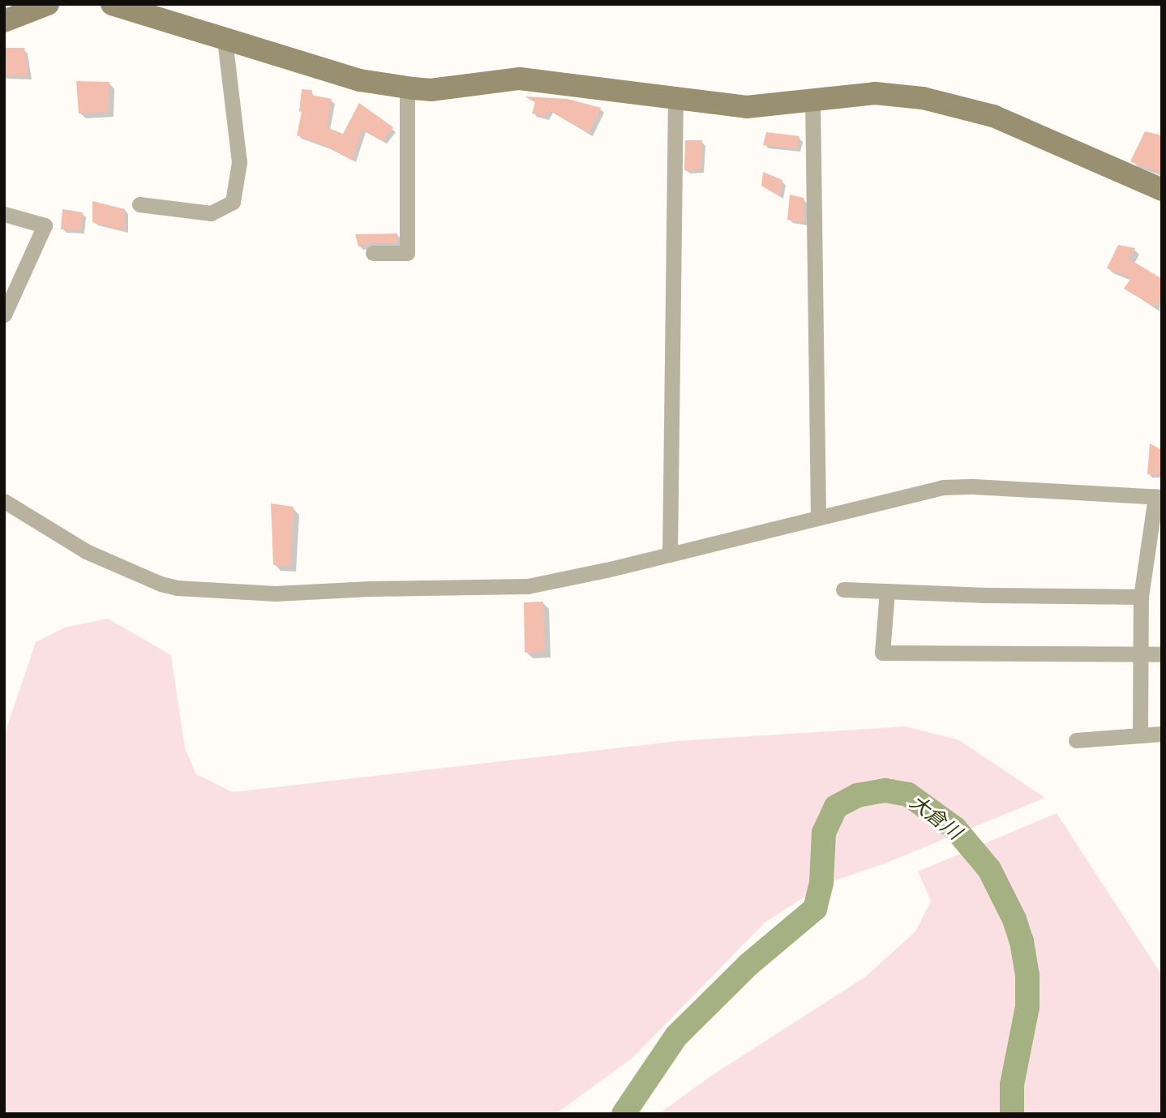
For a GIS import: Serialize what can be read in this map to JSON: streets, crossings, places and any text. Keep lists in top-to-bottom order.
{
  "water": ["大倉川"]
}
